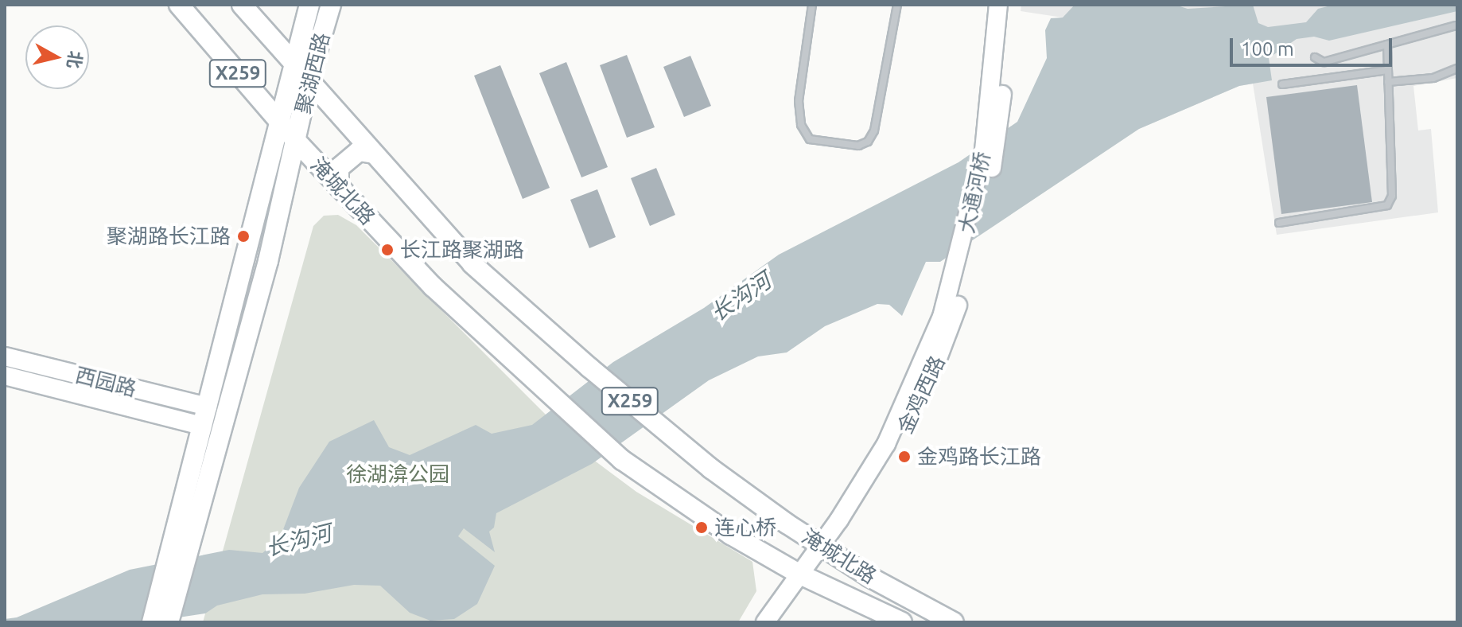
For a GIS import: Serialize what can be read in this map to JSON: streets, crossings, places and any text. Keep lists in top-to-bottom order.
{
  "streets": {
    "main road": ["X259", "聚湖西路", "淹城北路"],
    "street": ["大通河桥", "西园路", "金鸡西路"]
  },
  "crossings": [
    ["X259", "聚湖西路"],
    ["X259", "淹城北路"],
    ["聚湖西路", "淹城北路"],
    ["聚湖西路", "西园路"],
    ["淹城北路", "金鸡西路"],
    ["大通河桥", "金鸡西路"]
  ],
  "water": ["长沟河"],
  "parks": ["徐湖渰公园"],
  "places": [
    "聚湖路长江路",
    "长江路聚湖路",
    "金鸡路长江路",
    "连心桥"
  ],
  "scale_bar": "100 m",
  "north": "right"
}
